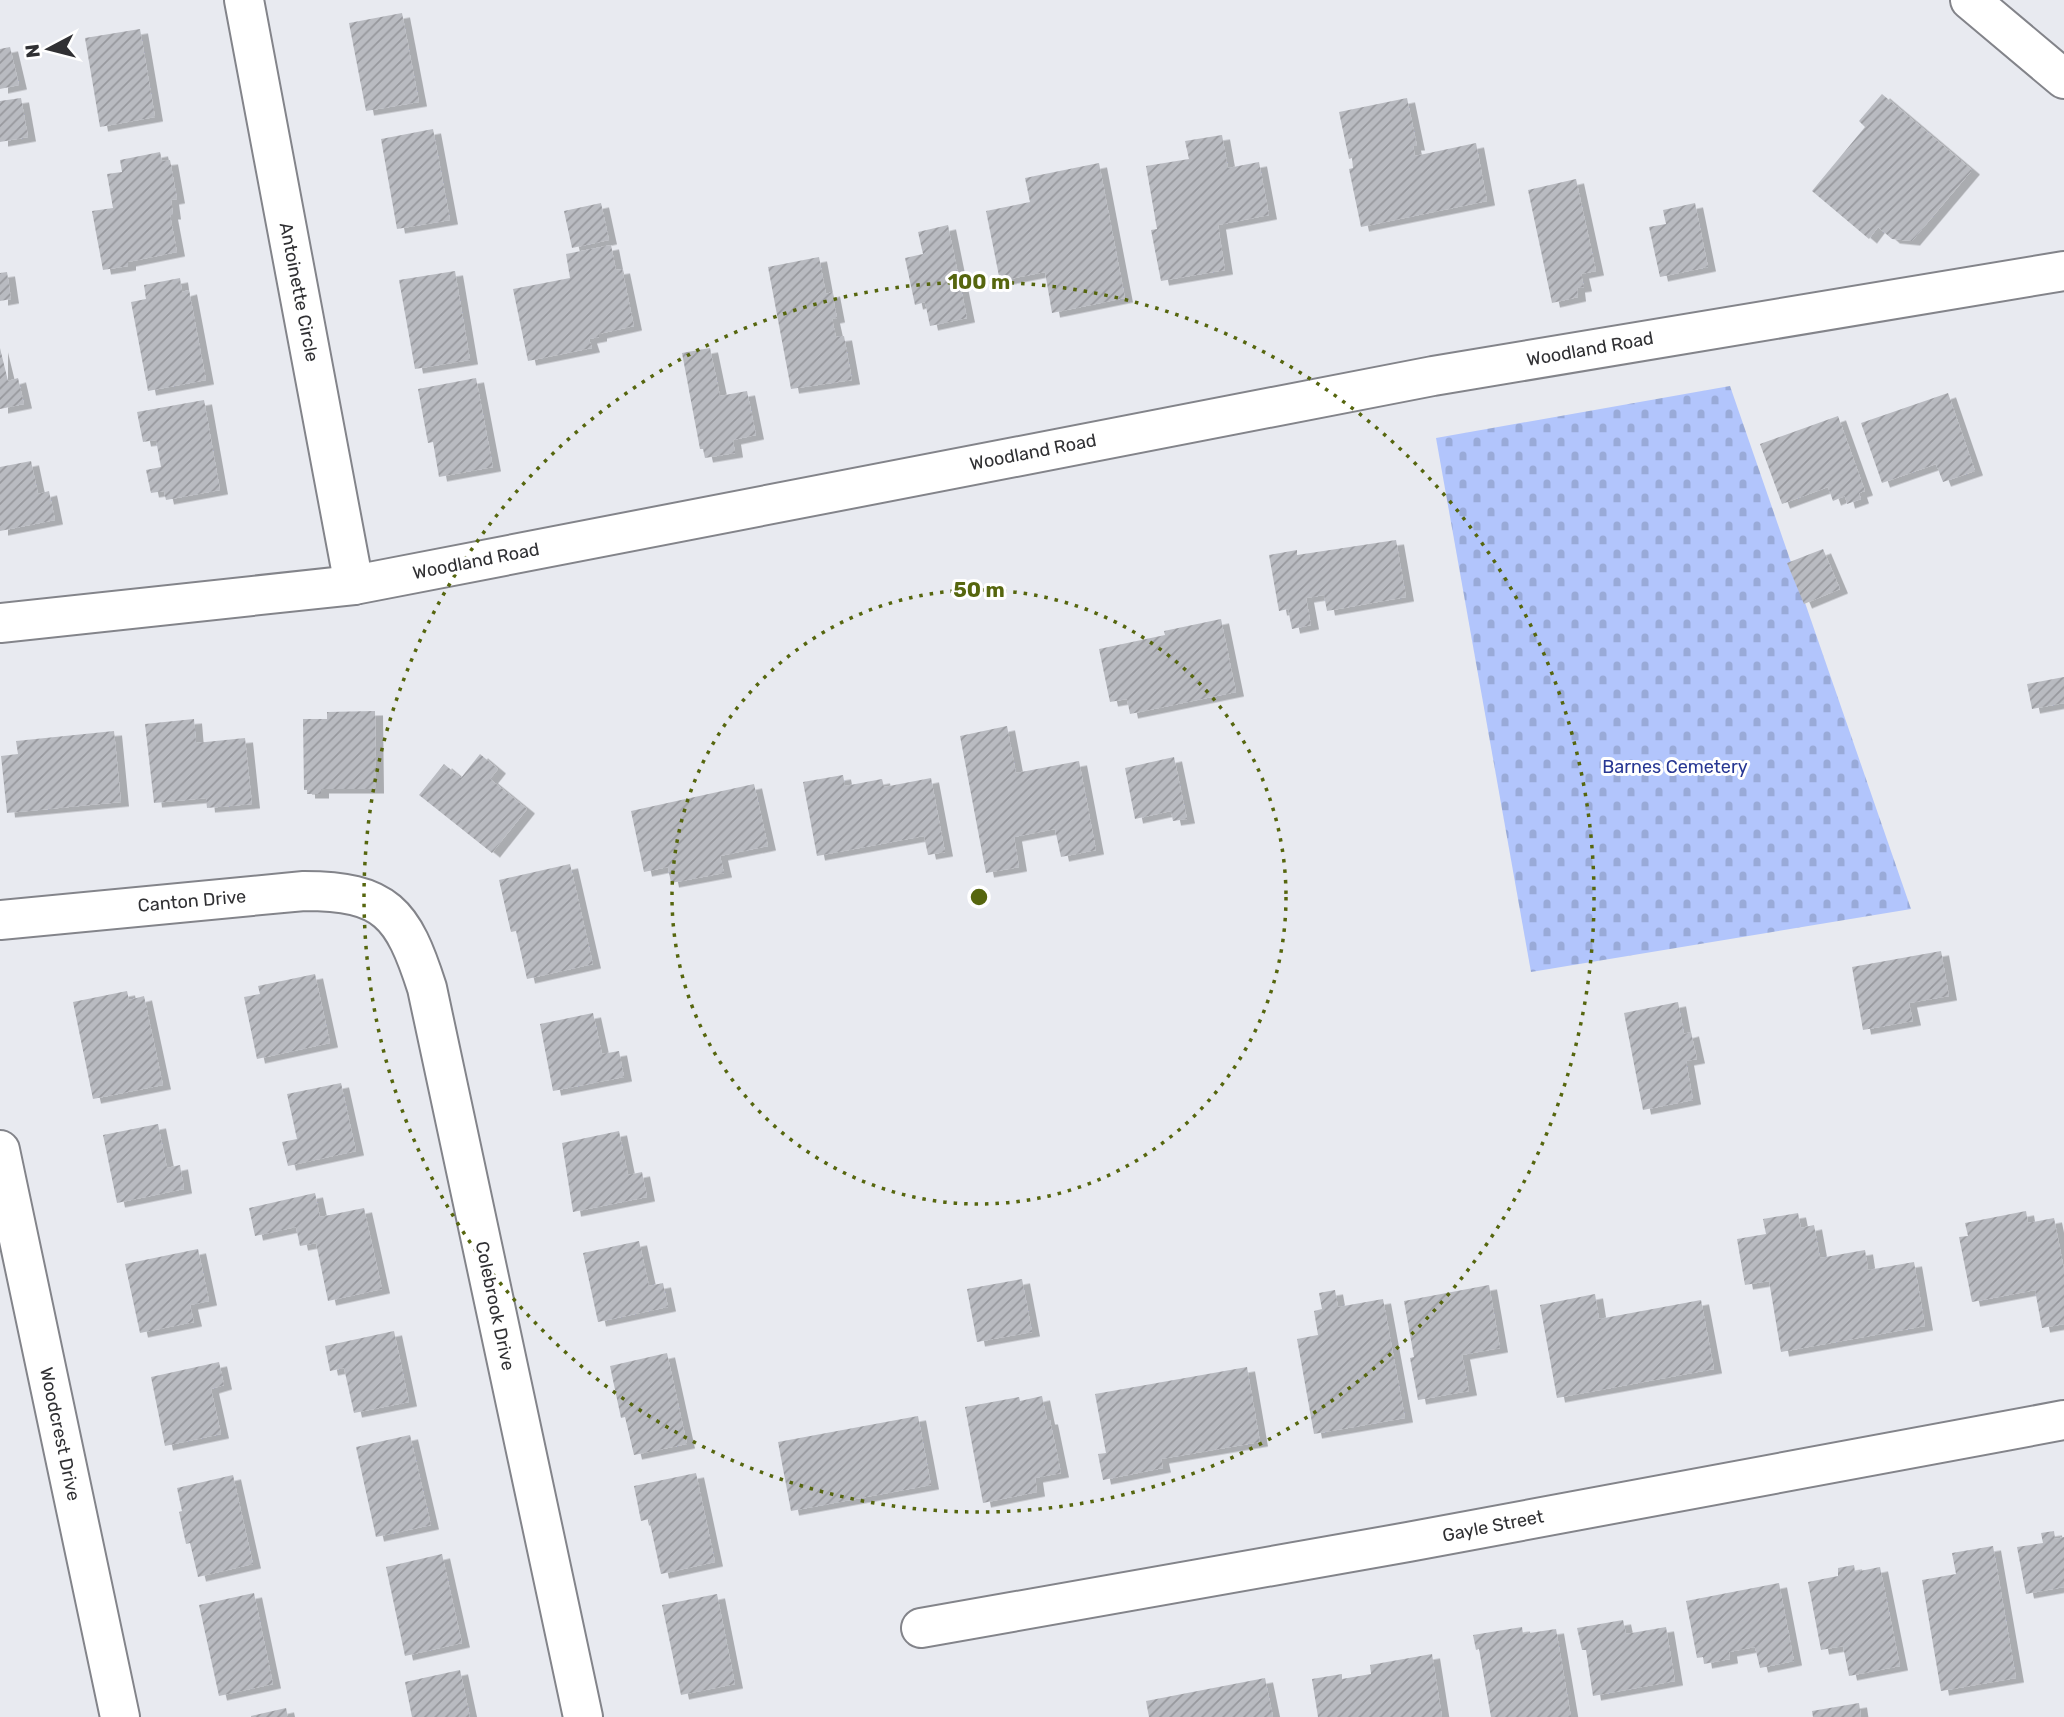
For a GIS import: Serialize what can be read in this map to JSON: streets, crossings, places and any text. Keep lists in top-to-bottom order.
{
  "streets": {
    "street": [
      "Antoinette Circle",
      "Woodland Road",
      "Canton Drive",
      "Colebrook Drive",
      "Woodcrest Drive",
      "Gayle Street"
    ]
  },
  "crossings": [
    ["Antoinette Circle", "Woodland Road"],
    ["Canton Drive", "Colebrook Drive"]
  ],
  "parks": ["Barnes Cemetery"],
  "north": "left",
  "rings": ["100 m", "50 m"]
}
